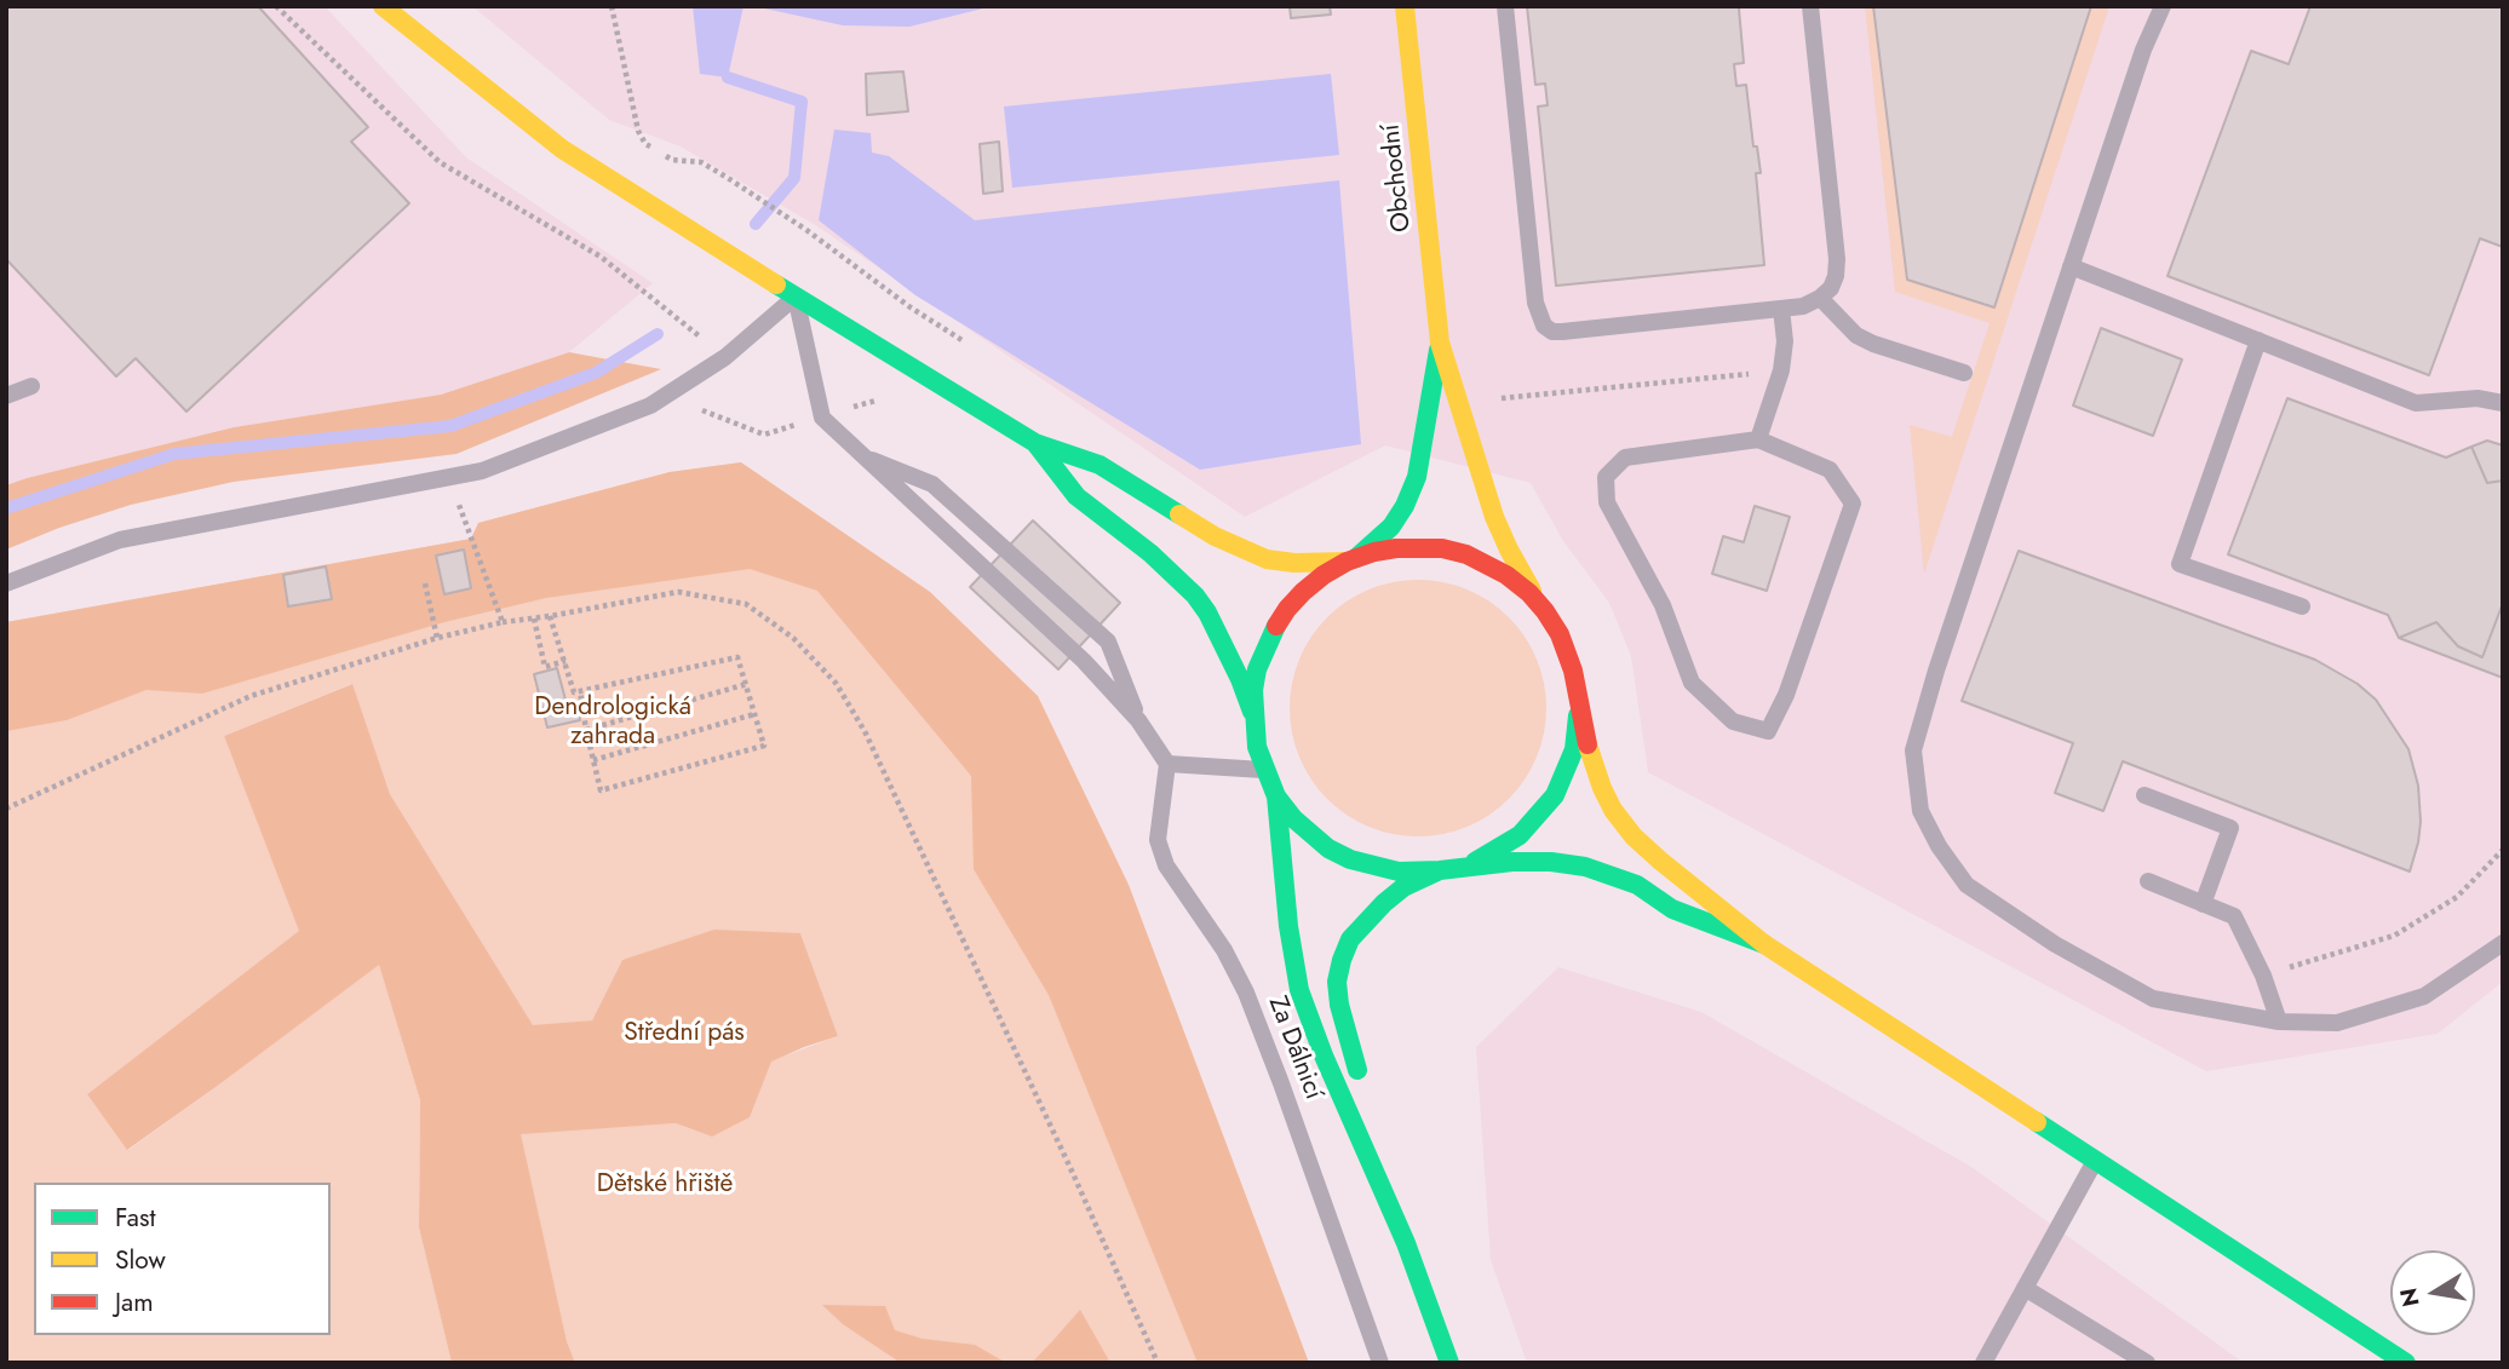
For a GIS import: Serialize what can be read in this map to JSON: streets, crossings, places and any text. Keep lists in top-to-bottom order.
{
  "streets": {
    "main road": ["Obchodní"],
    "lane": ["Za Dálnicí"]
  },
  "parks": ["Dendrologická zahrada", "Střední pás", "Dětské hřiště"],
  "legend": ["Fast", "Slow", "Jam"],
  "north": "left"
}
